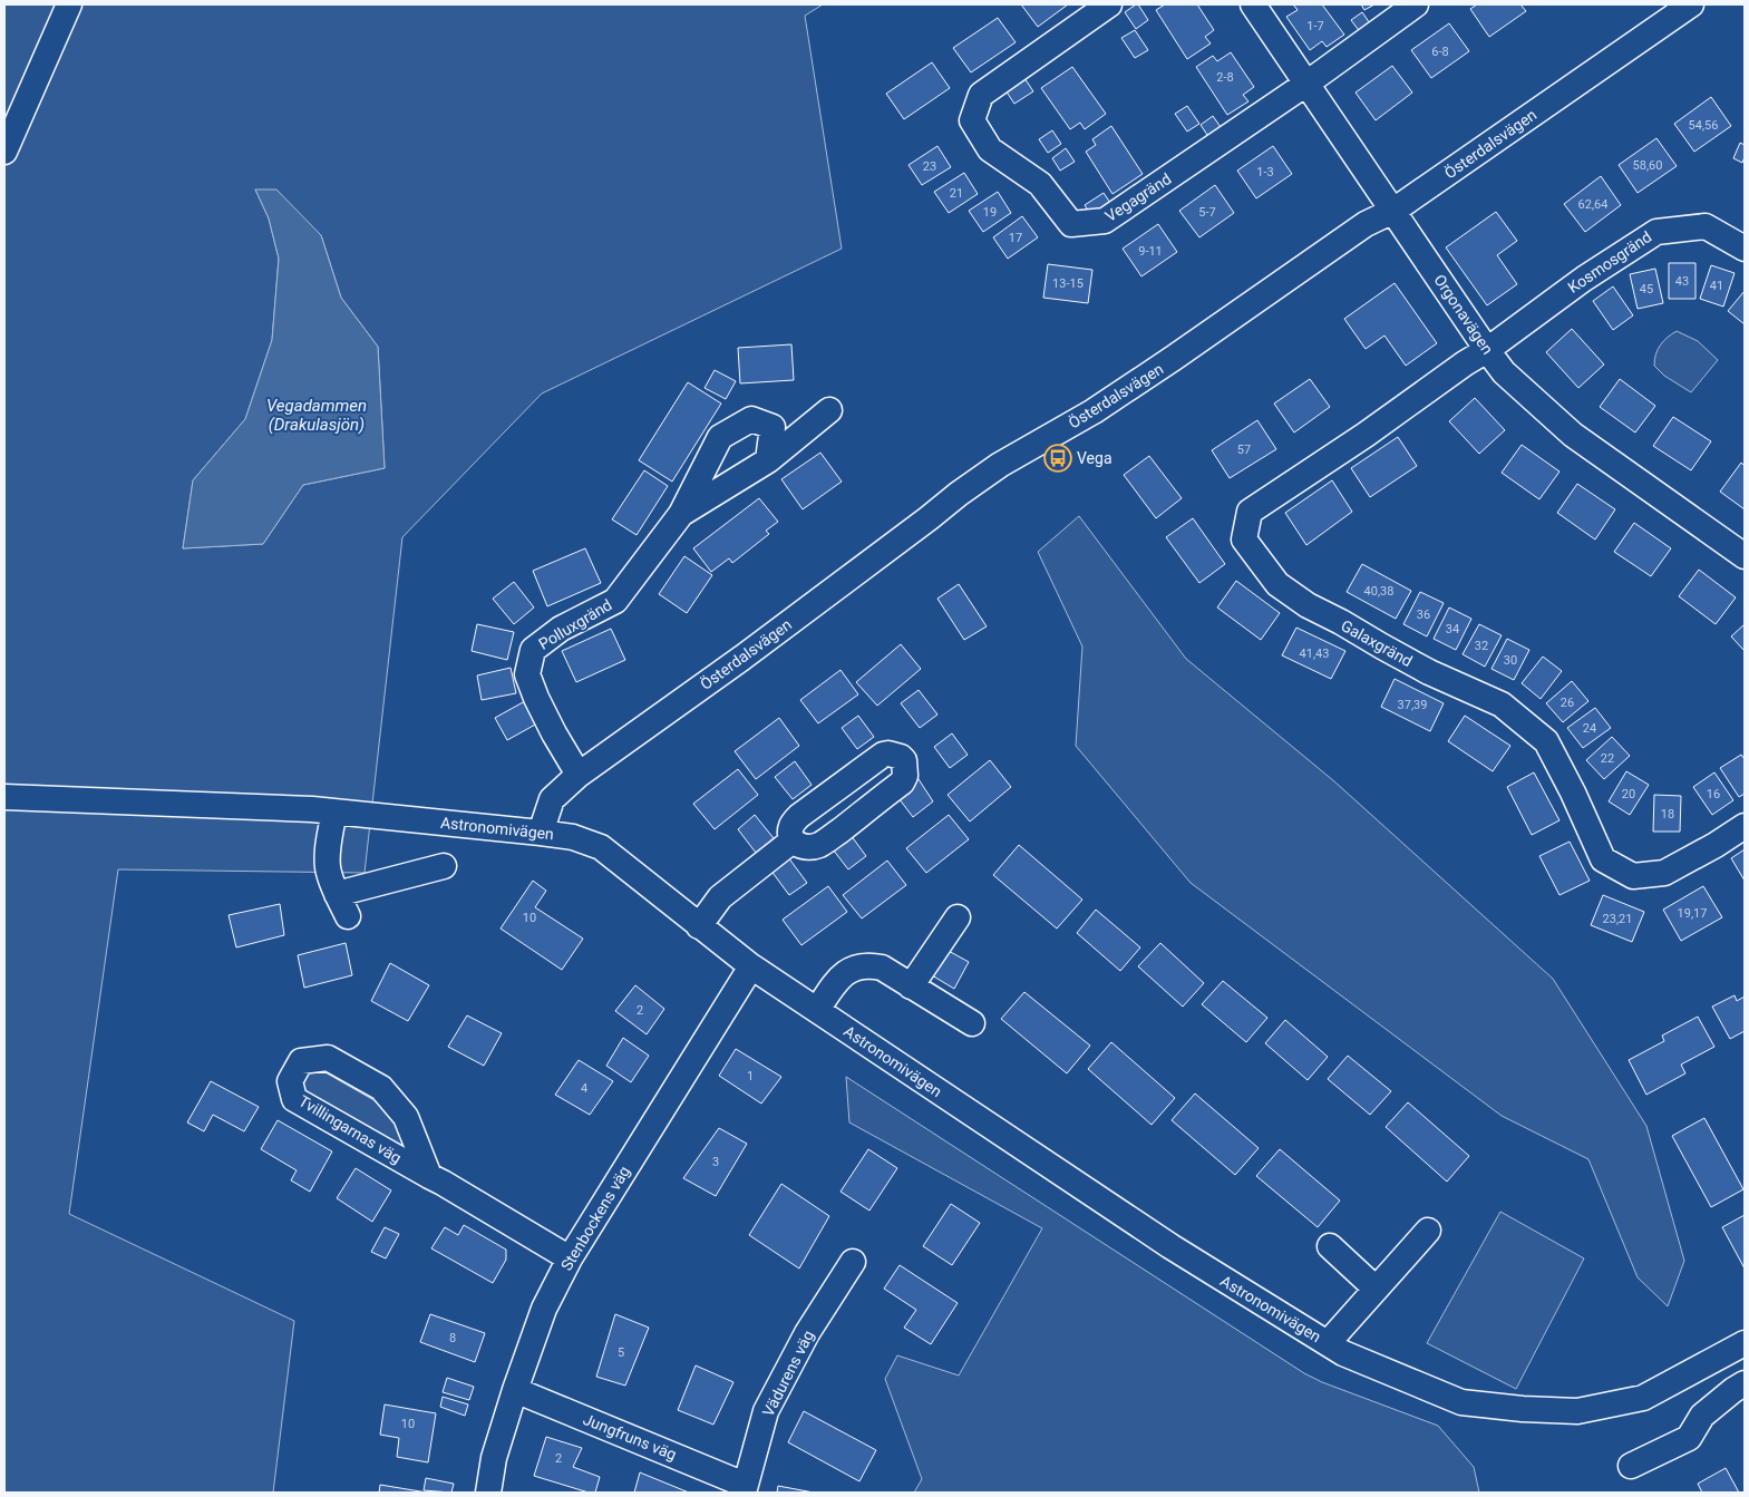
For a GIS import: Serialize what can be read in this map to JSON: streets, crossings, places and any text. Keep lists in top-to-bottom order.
{
  "streets": {
    "street": [
      "Österdalsvägen",
      "Vegagränd",
      "Kosmosgränd",
      "Orgonavägen",
      "Polluxgränd",
      "Galaxgränd",
      "Astronomivägen",
      "Tvillingarnas väg",
      "Stenbockens väg",
      "Vädurens väg",
      "Jungfruns väg"
    ]
  },
  "crossings": [
    ["Österdalsvägen", "Orgonavägen"],
    ["Österdalsvägen", "Polluxgränd"],
    ["Österdalsvägen", "Astronomivägen"],
    ["Vegagränd", "Orgonavägen"],
    ["Kosmosgränd", "Orgonavägen"],
    ["Kosmosgränd", "Galaxgränd"],
    ["Orgonavägen", "Galaxgränd"],
    ["Astronomivägen", "Stenbockens väg"],
    ["Tvillingarnas väg", "Stenbockens väg"],
    ["Stenbockens väg", "Jungfruns väg"],
    ["Vädurens väg", "Jungfruns väg"]
  ],
  "water": ["Vegadammen (Drakulasjön)"],
  "places": {
    "bus stop": ["Vega"]
  },
  "house_numbers": [
    "1-7",
    "6-8",
    "2-8",
    "54,56",
    "58,60",
    "23",
    "1-3",
    "21",
    "62,64",
    "19",
    "5-7",
    "17",
    "9-11",
    "43",
    "13-15",
    "41",
    "45",
    "57",
    "40,38",
    "36",
    "34",
    "32",
    "41,43",
    "30",
    "26",
    "37,39",
    "24",
    "22",
    "20",
    "16",
    "18",
    "19,17",
    "10",
    "23,21",
    "2",
    "1",
    "4",
    "3",
    "8",
    "5",
    "10",
    "2"
  ]
}
